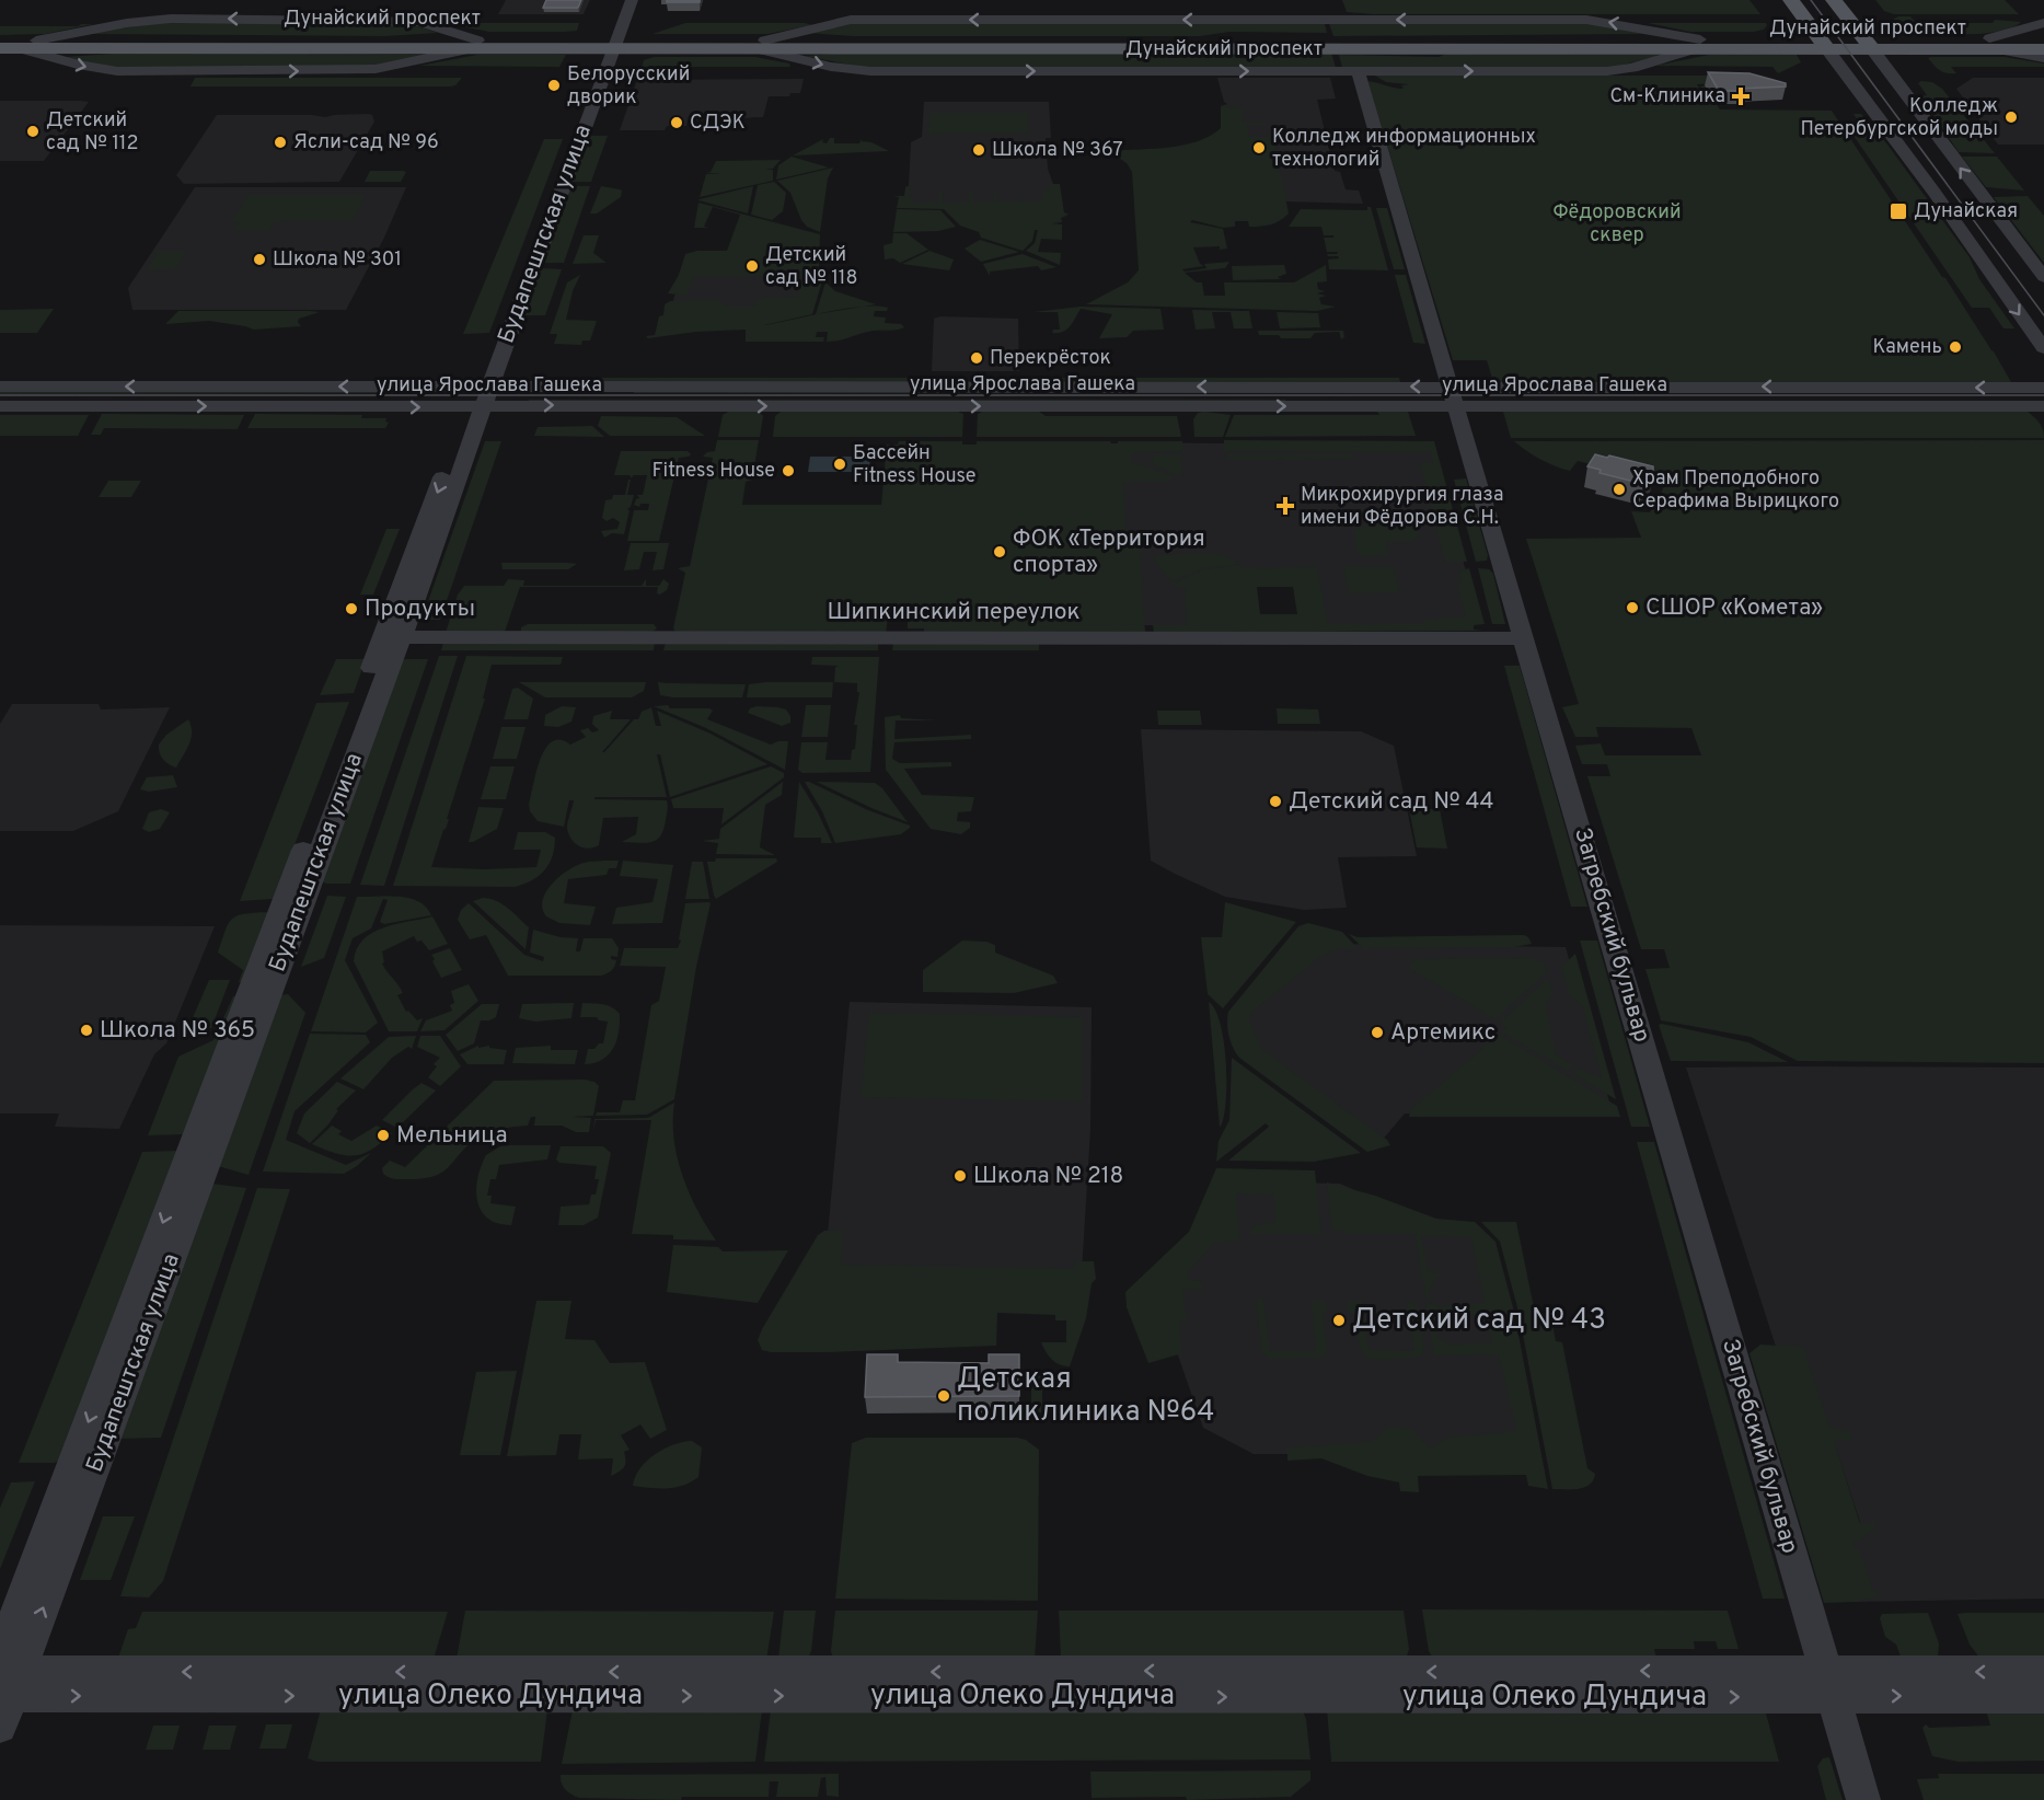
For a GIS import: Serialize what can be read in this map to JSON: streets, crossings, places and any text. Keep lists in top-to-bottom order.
{
  "streets": {
    "main road": ["Дунайский проспект"],
    "street": [
      "Будапештская улица",
      "улица Ярослава Гашека",
      "Шипкинский переулок",
      "Загребский бульвар",
      "улица Олеко Дундича"
    ]
  },
  "crossings": [
    ["Дунайский проспект", "Будапештская улица"],
    ["Дунайский проспект", "Загребский бульвар"],
    ["Будапештская улица", "улица Ярослава Гашека"],
    ["Будапештская улица", "Шипкинский переулок"],
    ["Будапештская улица", "улица Олеко Дундича"],
    ["улица Ярослава Гашека", "Загребский бульвар"],
    ["Шипкинский переулок", "Загребский бульвар"],
    ["Загребский бульвар", "улица Олеко Дундича"]
  ],
  "parks": ["Фёдоровский сквер"],
  "places": {
    "other": [
      "Белорусский дворик",
      "Колледж Петербургской моды",
      "СДЭК",
      "Детский сад № 112",
      "Ясли-сад № 96",
      "Колледж информационных технологий",
      "Школа № 367",
      "Школа № 301",
      "Детский сад № 118",
      "Камень",
      "Перекрёсток",
      "Бассейн Fitness House",
      "Fitness House",
      "Храм Преподобного Серафима Вырицкого",
      "ФОК «Территория спорта»",
      "СШОР «Комета»",
      "Продукты",
      "Детский сад № 44",
      "Школа № 365",
      "Артемикс",
      "Мельница",
      "Школа № 218",
      "Детский сад № 43",
      "Детская поликлиника №64"
    ],
    "health": ["См-Клиника", "Микрохирургия глаза имени Фёдорова С.Н."],
    "transit": ["Дунайская"]
  }
}
